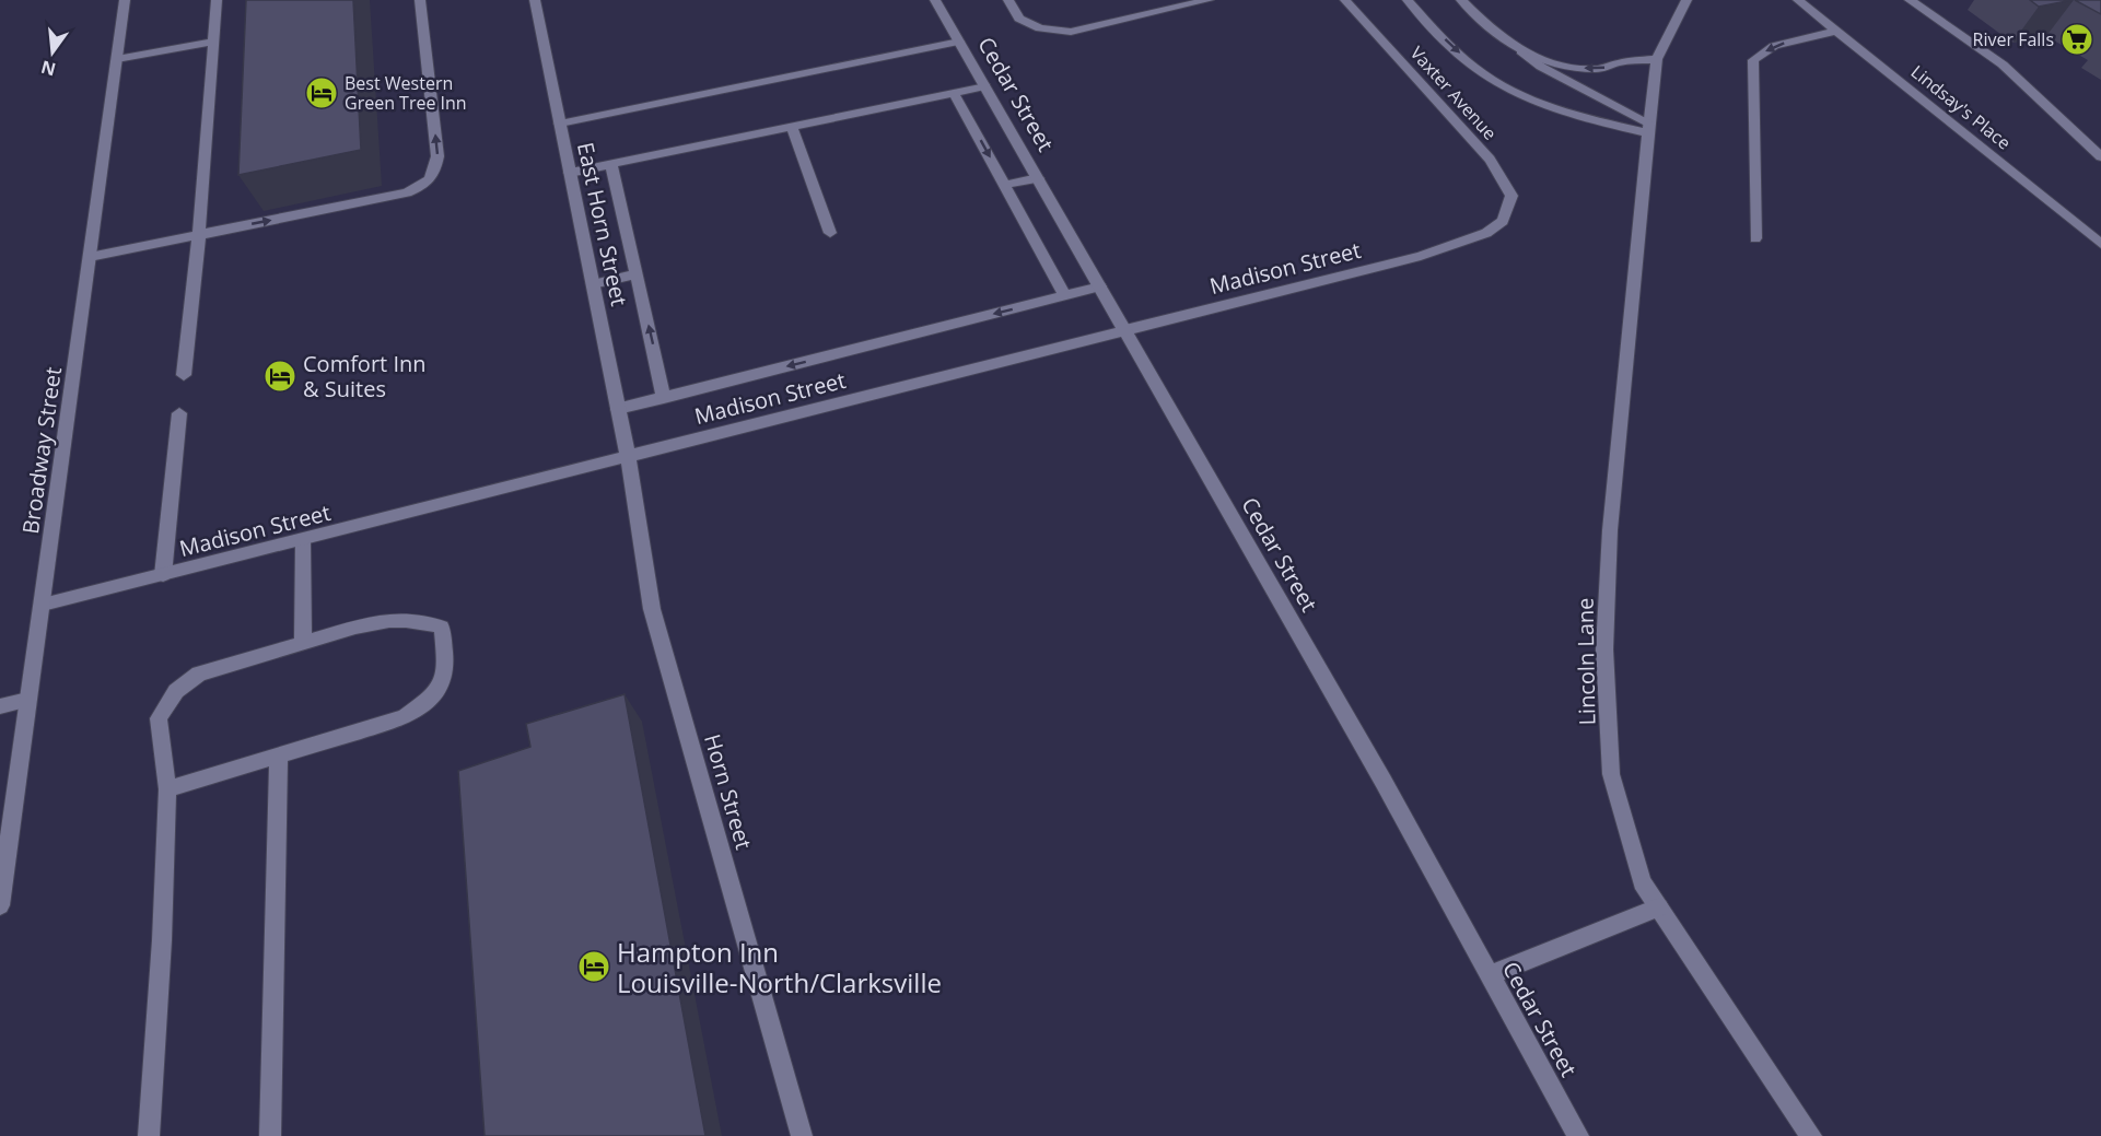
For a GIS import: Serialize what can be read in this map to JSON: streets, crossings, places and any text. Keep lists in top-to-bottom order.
{
  "streets": {
    "street": [
      "Vaxter Avenue",
      "Cedar Street",
      "Lindsay's Place",
      "East Horn Street",
      "Madison Street",
      "Broadway Street",
      "Lincoln Lane",
      "Horn Street"
    ]
  },
  "crossings": [
    ["Vaxter Avenue", "Madison Street"],
    ["Cedar Street", "Madison Street"],
    ["East Horn Street", "Madison Street"],
    ["East Horn Street", "Horn Street"],
    ["Madison Street", "Broadway Street"],
    ["Madison Street", "Horn Street"]
  ],
  "places": {
    "supermarket": ["River Falls"],
    "hotel": ["Best Western Green Tree Inn", "Comfort Inn & Suites", "Hampton Inn Louisville-North/Clarksville"]
  },
  "north": "bottom"
}
